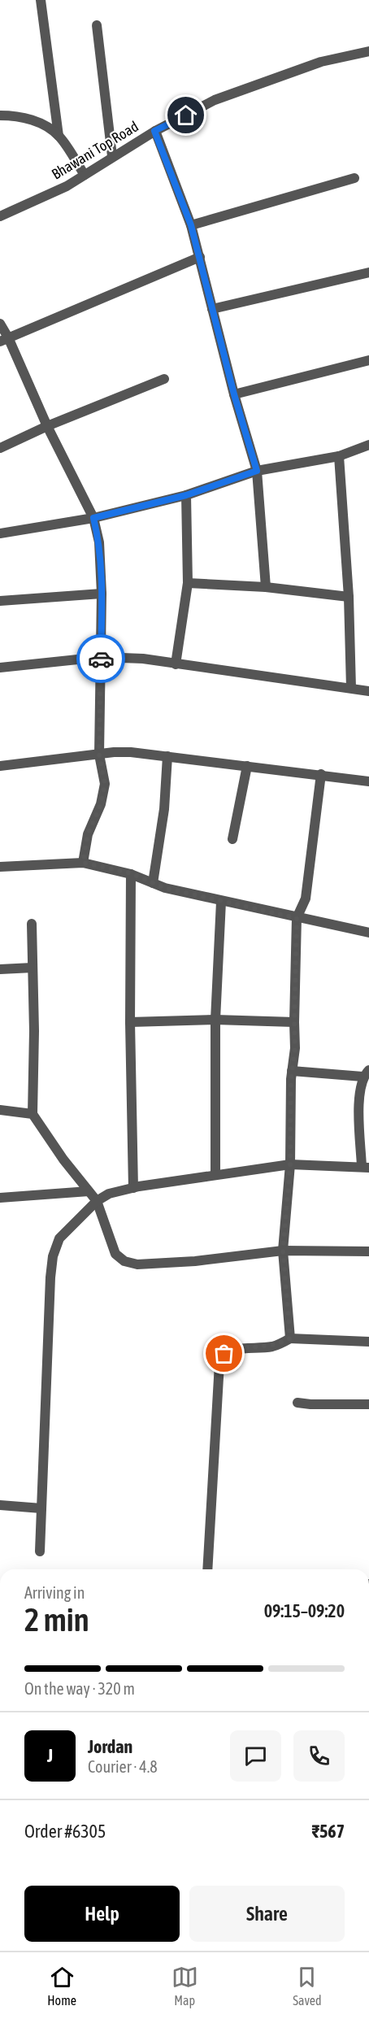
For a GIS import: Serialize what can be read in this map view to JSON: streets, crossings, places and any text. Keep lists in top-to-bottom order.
{
  "streets": {
    "street": ["Bhawani Top Road"]
  },
  "page": {
    "heading": ["2 min", "Arriving in", "09:15–09:20"],
    "panel": [
      "Jordan",
      "Courier · 4.8",
      "Order #6305",
      "₹567"
    ],
    "bar": "On the way · 320 m",
    "round": "J",
    "buttons": ["Help", "Share"],
    "tabs": ["Home", "Map", "Saved"]
  }
}
